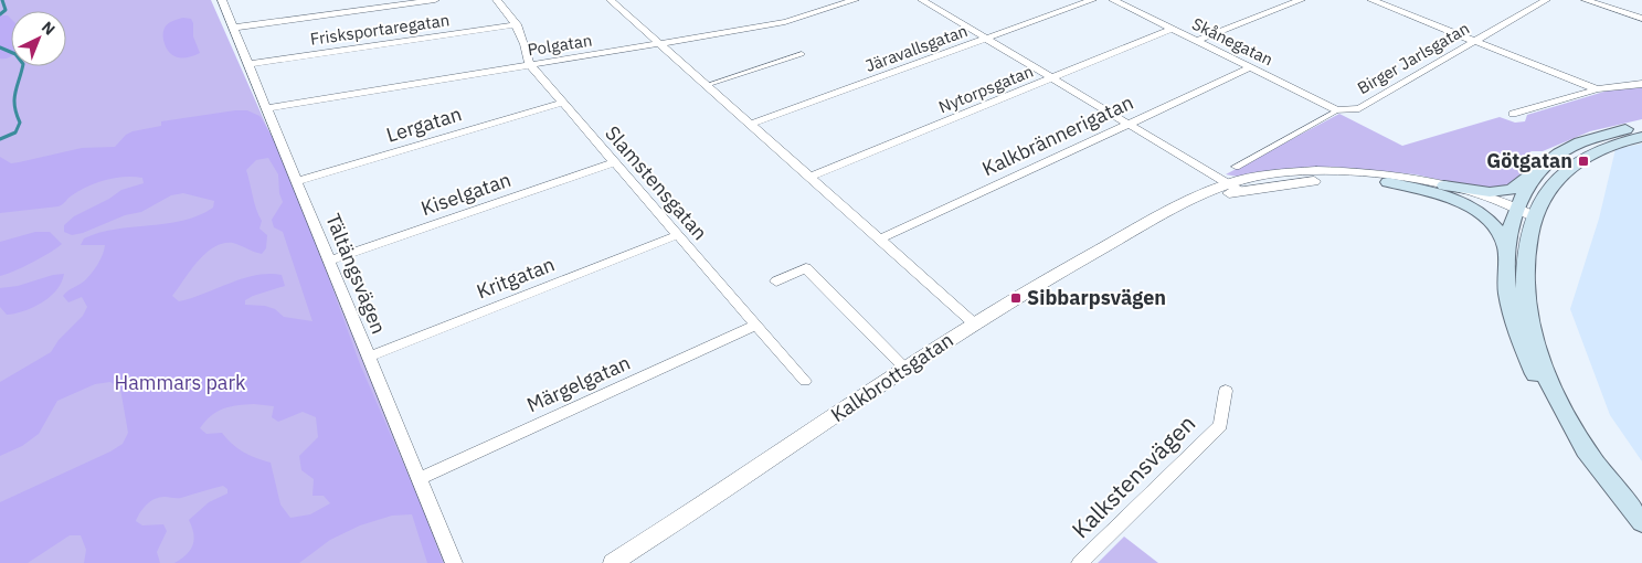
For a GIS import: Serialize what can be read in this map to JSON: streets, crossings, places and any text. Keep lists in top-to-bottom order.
{
  "streets": {
    "street": [
      "Frisksportaregatan",
      "Skånegatan",
      "Polgatan",
      "Järavallsgatan",
      "Birger Jarlsgatan",
      "Nytorpsgatan",
      "Lergatan",
      "Kalkbrännerigatan",
      "Slamstensgatan",
      "Kiselgatan",
      "Tältängsvägen",
      "Kritgatan",
      "Kalkbrottsgatan",
      "Märgelgatan",
      "Kalkstensvägen"
    ]
  },
  "crossings": [
    ["Frisksportaregatan", "Slamstensgatan"],
    ["Frisksportaregatan", "Tältängsvägen"],
    ["Skånegatan", "Birger Jarlsgatan"],
    ["Skånegatan", "Nytorpsgatan"],
    ["Skånegatan", "Kalkbrännerigatan"],
    ["Polgatan", "Slamstensgatan"],
    ["Polgatan", "Tältängsvägen"],
    ["Lergatan", "Slamstensgatan"],
    ["Lergatan", "Tältängsvägen"],
    ["Slamstensgatan", "Kiselgatan"],
    ["Slamstensgatan", "Kritgatan"],
    ["Slamstensgatan", "Märgelgatan"],
    ["Kiselgatan", "Tältängsvägen"],
    ["Tältängsvägen", "Kritgatan"],
    ["Tältängsvägen", "Märgelgatan"]
  ],
  "parks": ["Hammars park"],
  "places": {
    "transit": ["Götgatan", "Sibbarpsvägen"]
  },
  "north": "top right"
}
